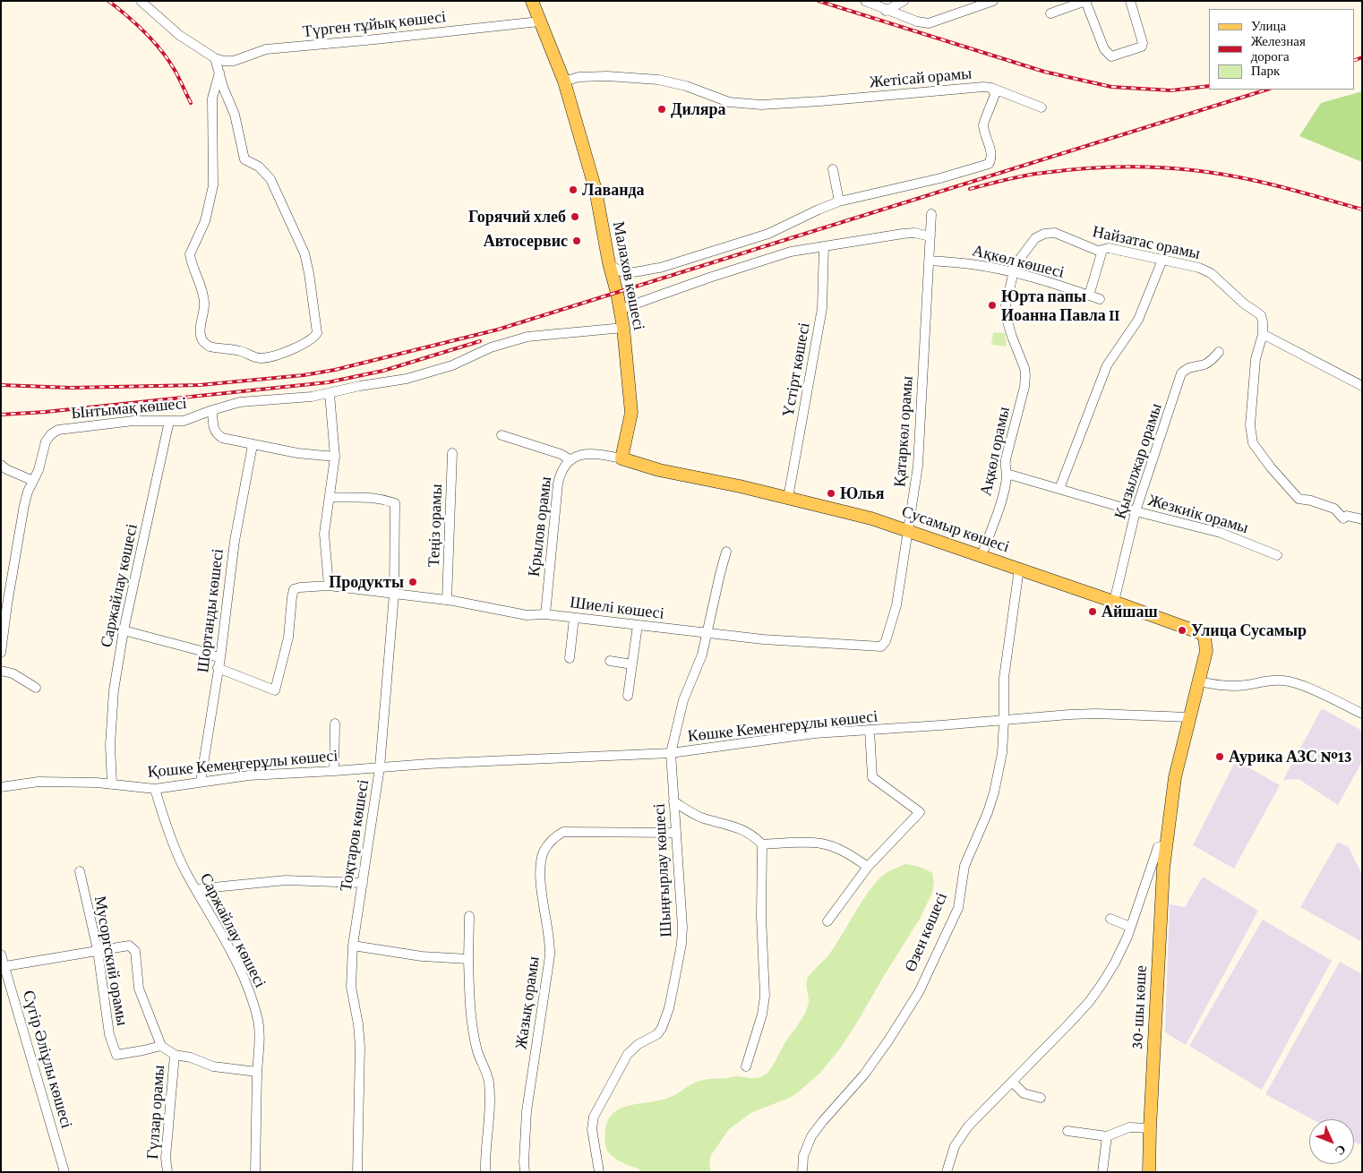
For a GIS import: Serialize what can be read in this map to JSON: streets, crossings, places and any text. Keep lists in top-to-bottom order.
{
  "streets": {
    "main road": ["Малахов көшесі", "Сусамыр көшесі", "30-шы көше"],
    "street": [
      "Түрген тұйық көшесі",
      "Жетісай орамы",
      "Найзатас орамы",
      "Ақкөл көшесі",
      "Үстірт көшесі",
      "Ынтымақ көшесі",
      "Қатаркөл орамы",
      "Ақкөл орамы",
      "Қызылжар орамы",
      "Жезкиік орамы",
      "Теңіз орамы",
      "Крылов орамы",
      "Саржайлау көшесі",
      "Шиелі көшесі",
      "Шортанды көшесі",
      "Көшке Кеменгерұлы көшесі",
      "Қошке Кемеңгерұлы көшесі",
      "Тоқтаров көшесі",
      "Шыңғырлау көшесі",
      "Өзен көшесі",
      "Мусоргский орамы",
      "Жазық орамы",
      "Сүгір Әліұлы көшесі",
      "Гүлзар орамы"
    ]
  },
  "crossings": [
    ["Түрген тұйық көшесі", "Малахов көшесі"],
    ["Жетісай орамы", "Малахов көшесі"],
    ["Найзатас орамы", "Ақкөл көшесі"],
    ["Найзатас орамы", "Ақкөл орамы"],
    ["Ақкөл көшесі", "Қатаркөл орамы"],
    ["Ақкөл көшесі", "Ақкөл орамы"],
    ["Малахов көшесі", "Ынтымақ көшесі"],
    ["Малахов көшесі", "Сусамыр көшесі"],
    ["Үстірт көшесі", "Сусамыр көшесі"],
    ["Ынтымақ көшесі", "Саржайлау көшесі"],
    ["Қатаркөл орамы", "Сусамыр көшесі"],
    ["Қатаркөл орамы", "Шиелі көшесі"],
    ["Ақкөл орамы", "Жезкиік орамы"],
    ["Ақкөл орамы", "Сусамыр көшесі"],
    ["Қызылжар орамы", "Жезкиік орамы"],
    ["Қызылжар орамы", "Сусамыр көшесі"],
    ["Теңіз орамы", "Шиелі көшесі"],
    ["Крылов орамы", "Сусамыр көшесі"],
    ["Крылов орамы", "Шиелі көшесі"],
    ["Сусамыр көшесі", "Өзен көшесі"],
    ["Саржайлау көшесі", "Қошке Кемеңгерұлы көшесі"],
    ["Шиелі көшесі", "Шортанды көшесі"],
    ["Шиелі көшесі", "Тоқтаров көшесі"],
    ["Шортанды көшесі", "Қошке Кемеңгерұлы көшесі"],
    ["Көшке Кеменгерұлы көшесі", "Қошке Кемеңгерұлы көшесі"],
    ["Көшке Кеменгерұлы көшесі", "Тоқтаров көшесі"],
    ["Көшке Кеменгерұлы көшесі", "Шыңғырлау көшесі"],
    ["Көшке Кеменгерұлы көшесі", "Өзен көшесі"],
    ["Қошке Кемеңгерұлы көшесі", "Тоқтаров көшесі"],
    ["Шыңғырлау көшесі", "Жазық орамы"]
  ],
  "places": [
    "Диляра",
    "Лаванда",
    "Горячий хлеб",
    "Автосервис",
    "Юрта папы Иоанна Павла II",
    "Юлья",
    "Продукты",
    "Айшаш",
    "Улица Сусамыр",
    "Аурика АЗС №13"
  ],
  "legend": ["Улица", "Железная дорога", "Парк"],
  "north": "bottom right"
}
